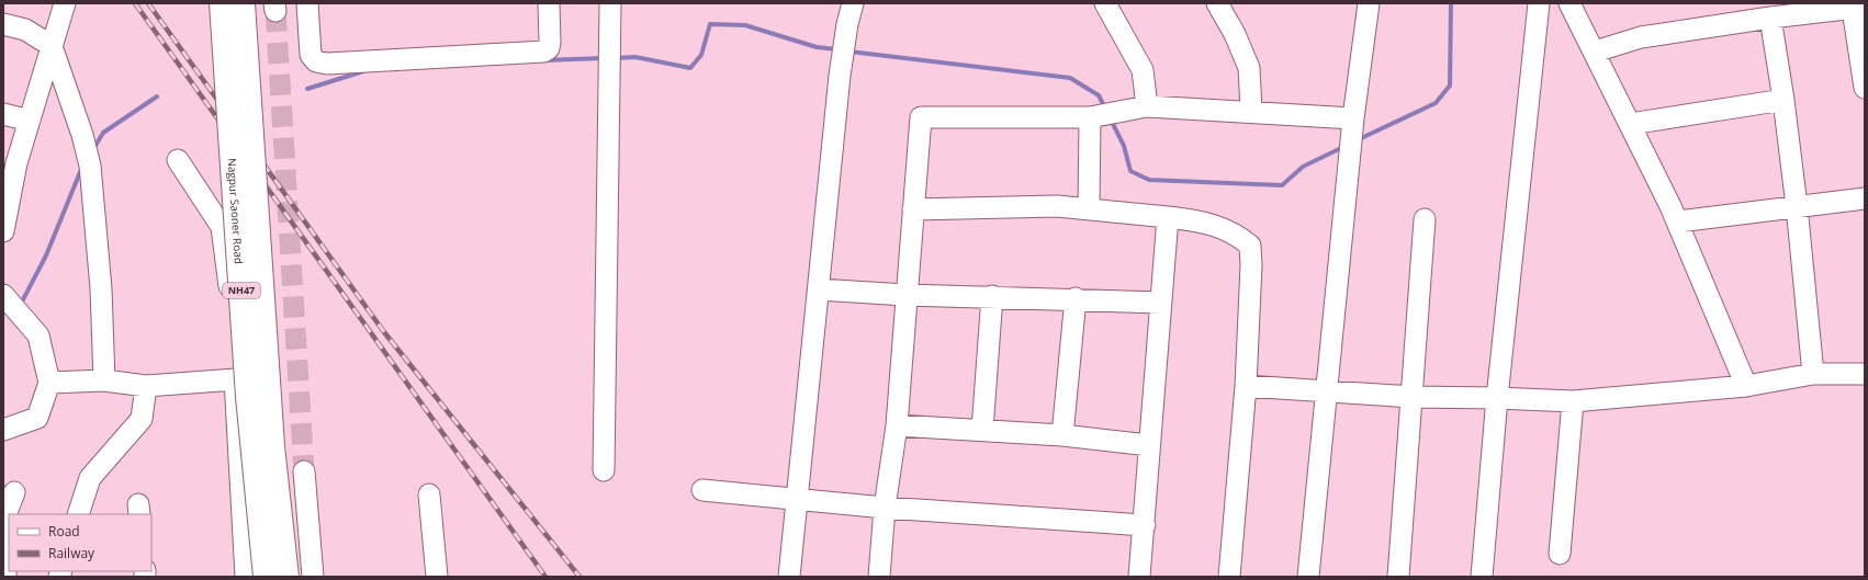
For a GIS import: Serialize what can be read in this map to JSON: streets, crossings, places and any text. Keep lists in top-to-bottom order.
{
  "streets": {
    "highway": ["Nagpur Saoner Road", "NH47"]
  },
  "legend": ["Road", "Railway"]
}
